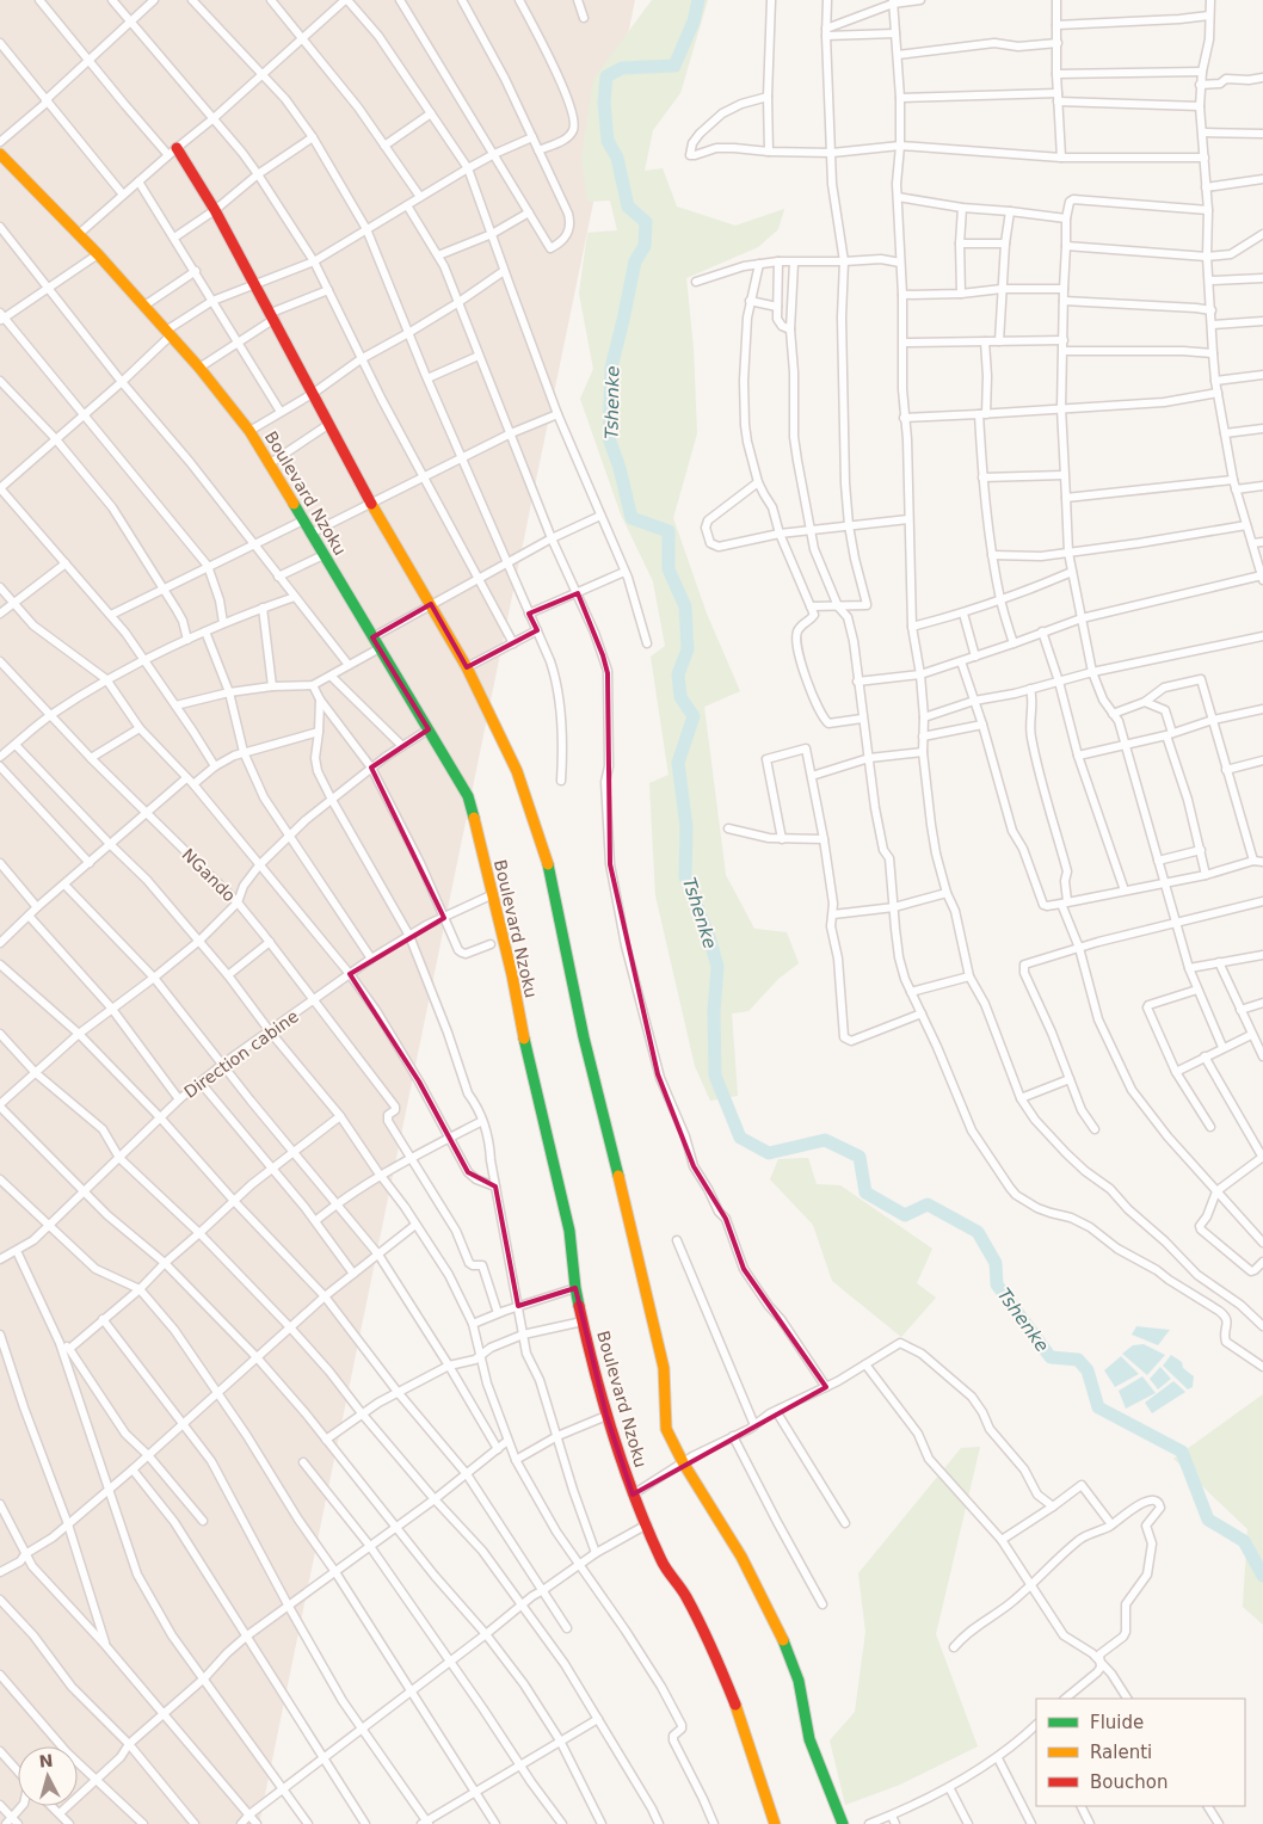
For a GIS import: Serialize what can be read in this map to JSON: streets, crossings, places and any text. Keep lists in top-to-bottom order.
{
  "streets": {
    "street": ["Boulevard Nzoku", "NGando", "Direction cabine"]
  },
  "crossings": [
    ["Boulevard Nzoku", "Direction cabine"],
    ["NGando", "Direction cabine"]
  ],
  "water": ["Tshenke"],
  "legend": ["Fluide", "Ralenti", "Bouchon"],
  "north": "top"
}
